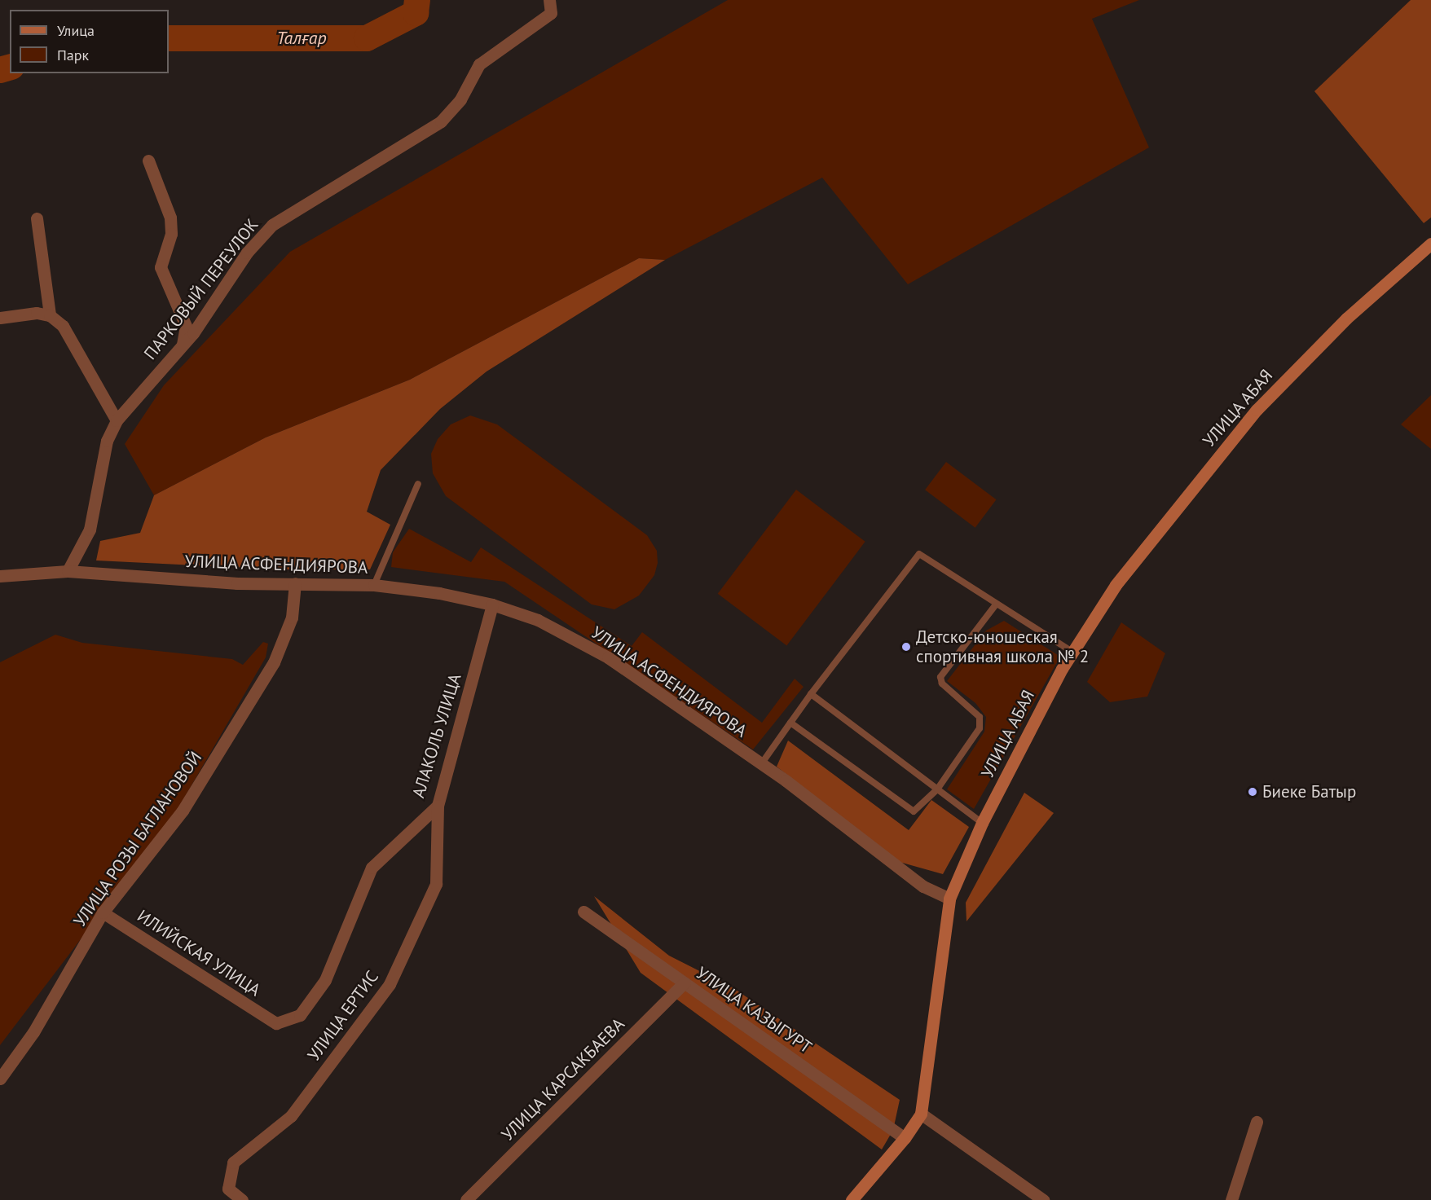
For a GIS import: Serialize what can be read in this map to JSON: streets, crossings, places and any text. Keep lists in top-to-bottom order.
{
  "streets": {
    "street": [
      "ПАРКОВЫЙ ПЕРЕУЛОК",
      "УЛИЦА АБАЯ",
      "УЛИЦА АСФЕНДИЯРОВА",
      "АЛАКОЛЬ УЛИЦА",
      "УЛИЦА РОЗЫ БАГЛАНОВОЙ",
      "ИЛИЙСКАЯ УЛИЦА",
      "УЛИЦА КАЗЫГУРТ",
      "УЛИЦА ЕРТИС",
      "УЛИЦА КАРСАКБАЕВА"
    ]
  },
  "crossings": [
    ["ПАРКОВЫЙ ПЕРЕУЛОК", "УЛИЦА АСФЕНДИЯРОВА"],
    ["УЛИЦА АБАЯ", "УЛИЦА АСФЕНДИЯРОВА"],
    ["УЛИЦА АБАЯ", "УЛИЦА КАЗЫГУРТ"],
    ["УЛИЦА АСФЕНДИЯРОВА", "АЛАКОЛЬ УЛИЦА"],
    ["УЛИЦА АСФЕНДИЯРОВА", "УЛИЦА РОЗЫ БАГЛАНОВОЙ"],
    ["АЛАКОЛЬ УЛИЦА", "ИЛИЙСКАЯ УЛИЦА"],
    ["АЛАКОЛЬ УЛИЦА", "УЛИЦА ЕРТИС"],
    ["УЛИЦА РОЗЫ БАГЛАНОВОЙ", "ИЛИЙСКАЯ УЛИЦА"],
    ["УЛИЦА КАЗЫГУРТ", "УЛИЦА КАРСАКБАЕВА"]
  ],
  "water": ["Талғар"],
  "places": ["Детско-юношеская спортивная школа № 2", "Биеке Батыр"],
  "legend": ["Улица", "Парк"]
}
